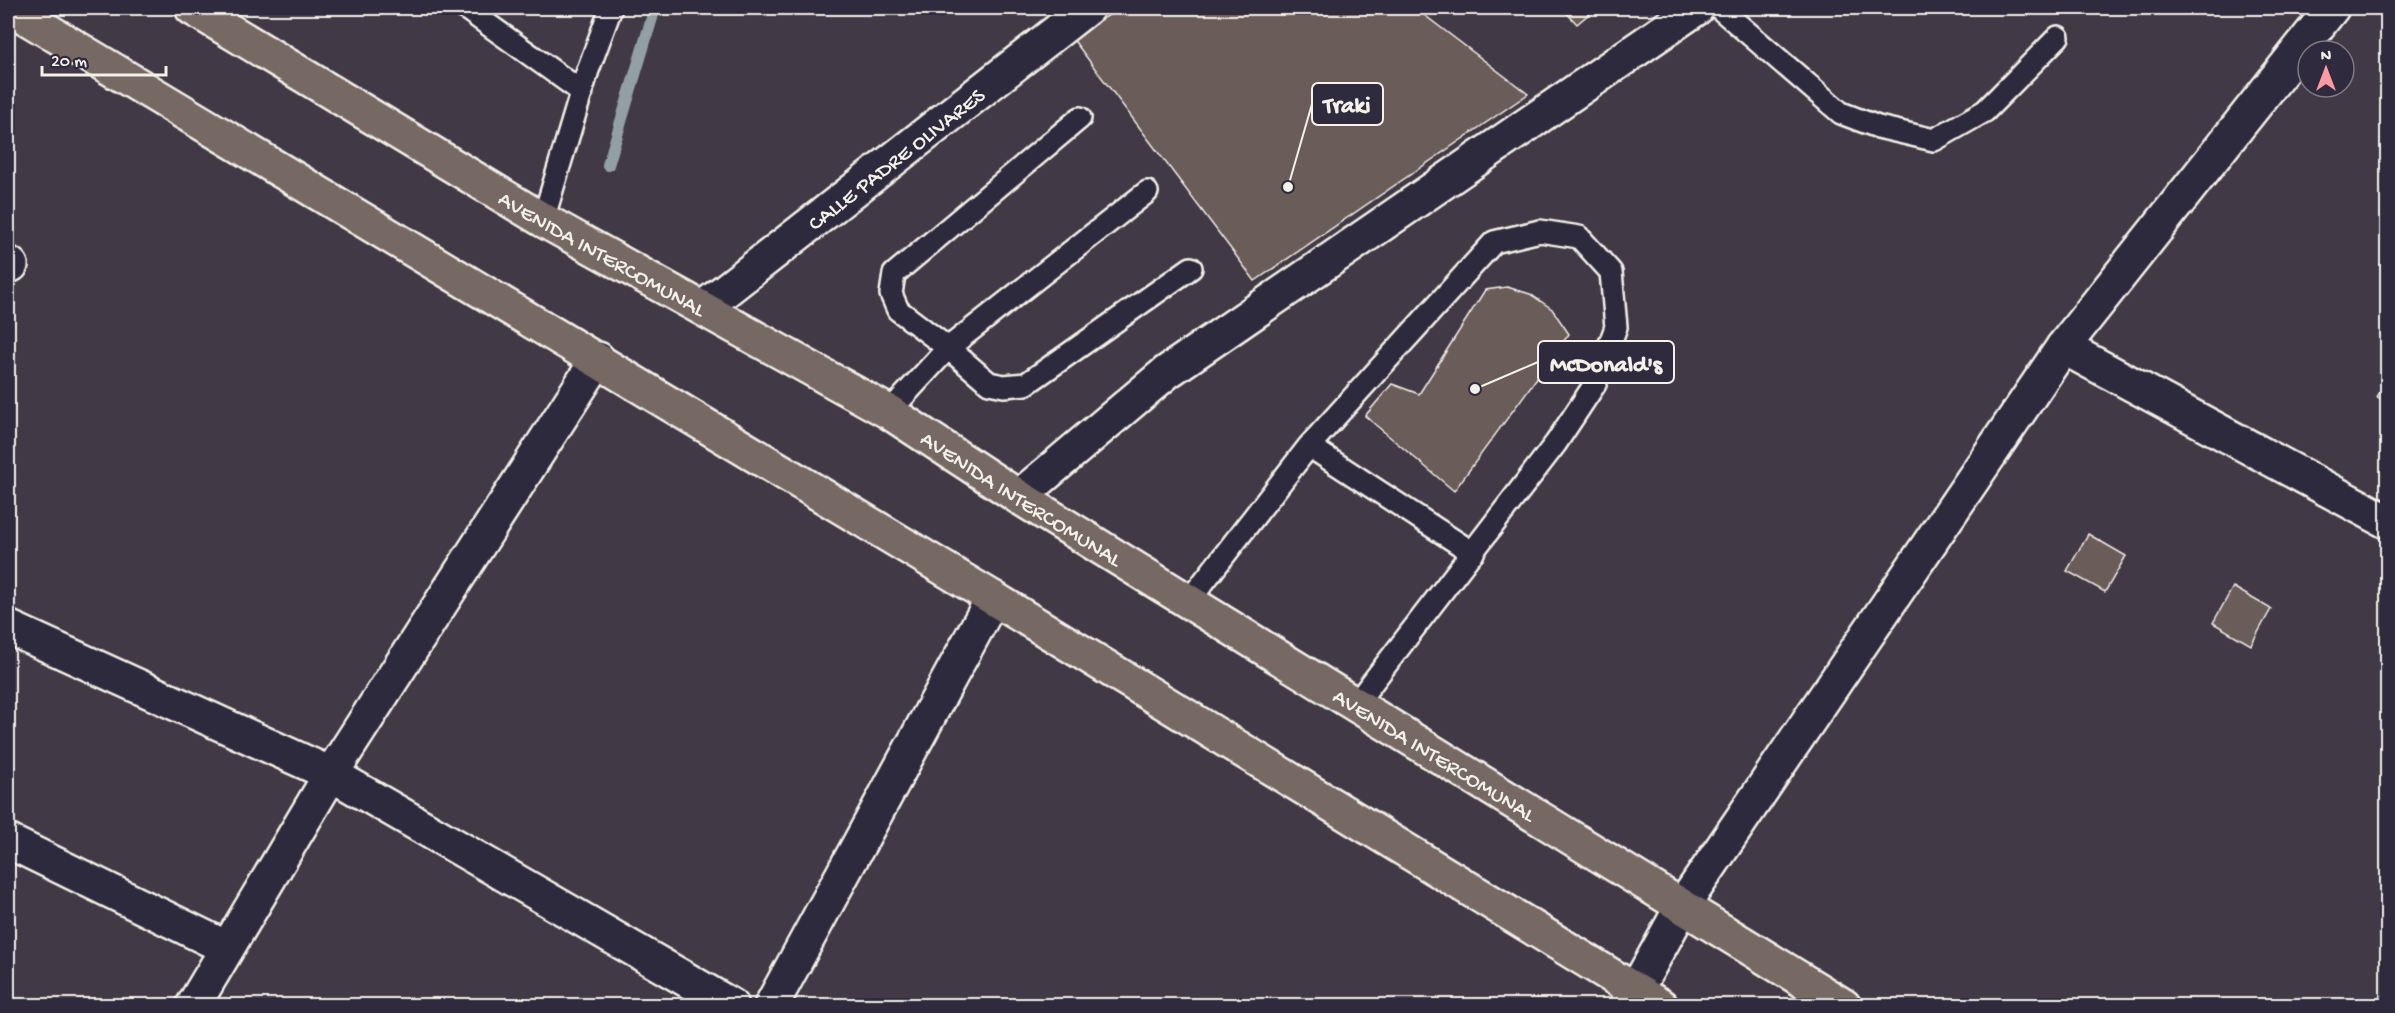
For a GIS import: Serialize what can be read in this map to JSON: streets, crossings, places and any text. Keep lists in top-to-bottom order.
{
  "streets": {
    "main road": ["AVENIDA INTERCOMUNAL"],
    "street": ["CALLE PADRE OLIVARES"]
  },
  "crossings": [
    ["CALLE PADRE OLIVARES", "AVENIDA INTERCOMUNAL"]
  ],
  "places": ["Traki", "McDonald's"],
  "scale_bar": "20 m",
  "north": "top"
}
